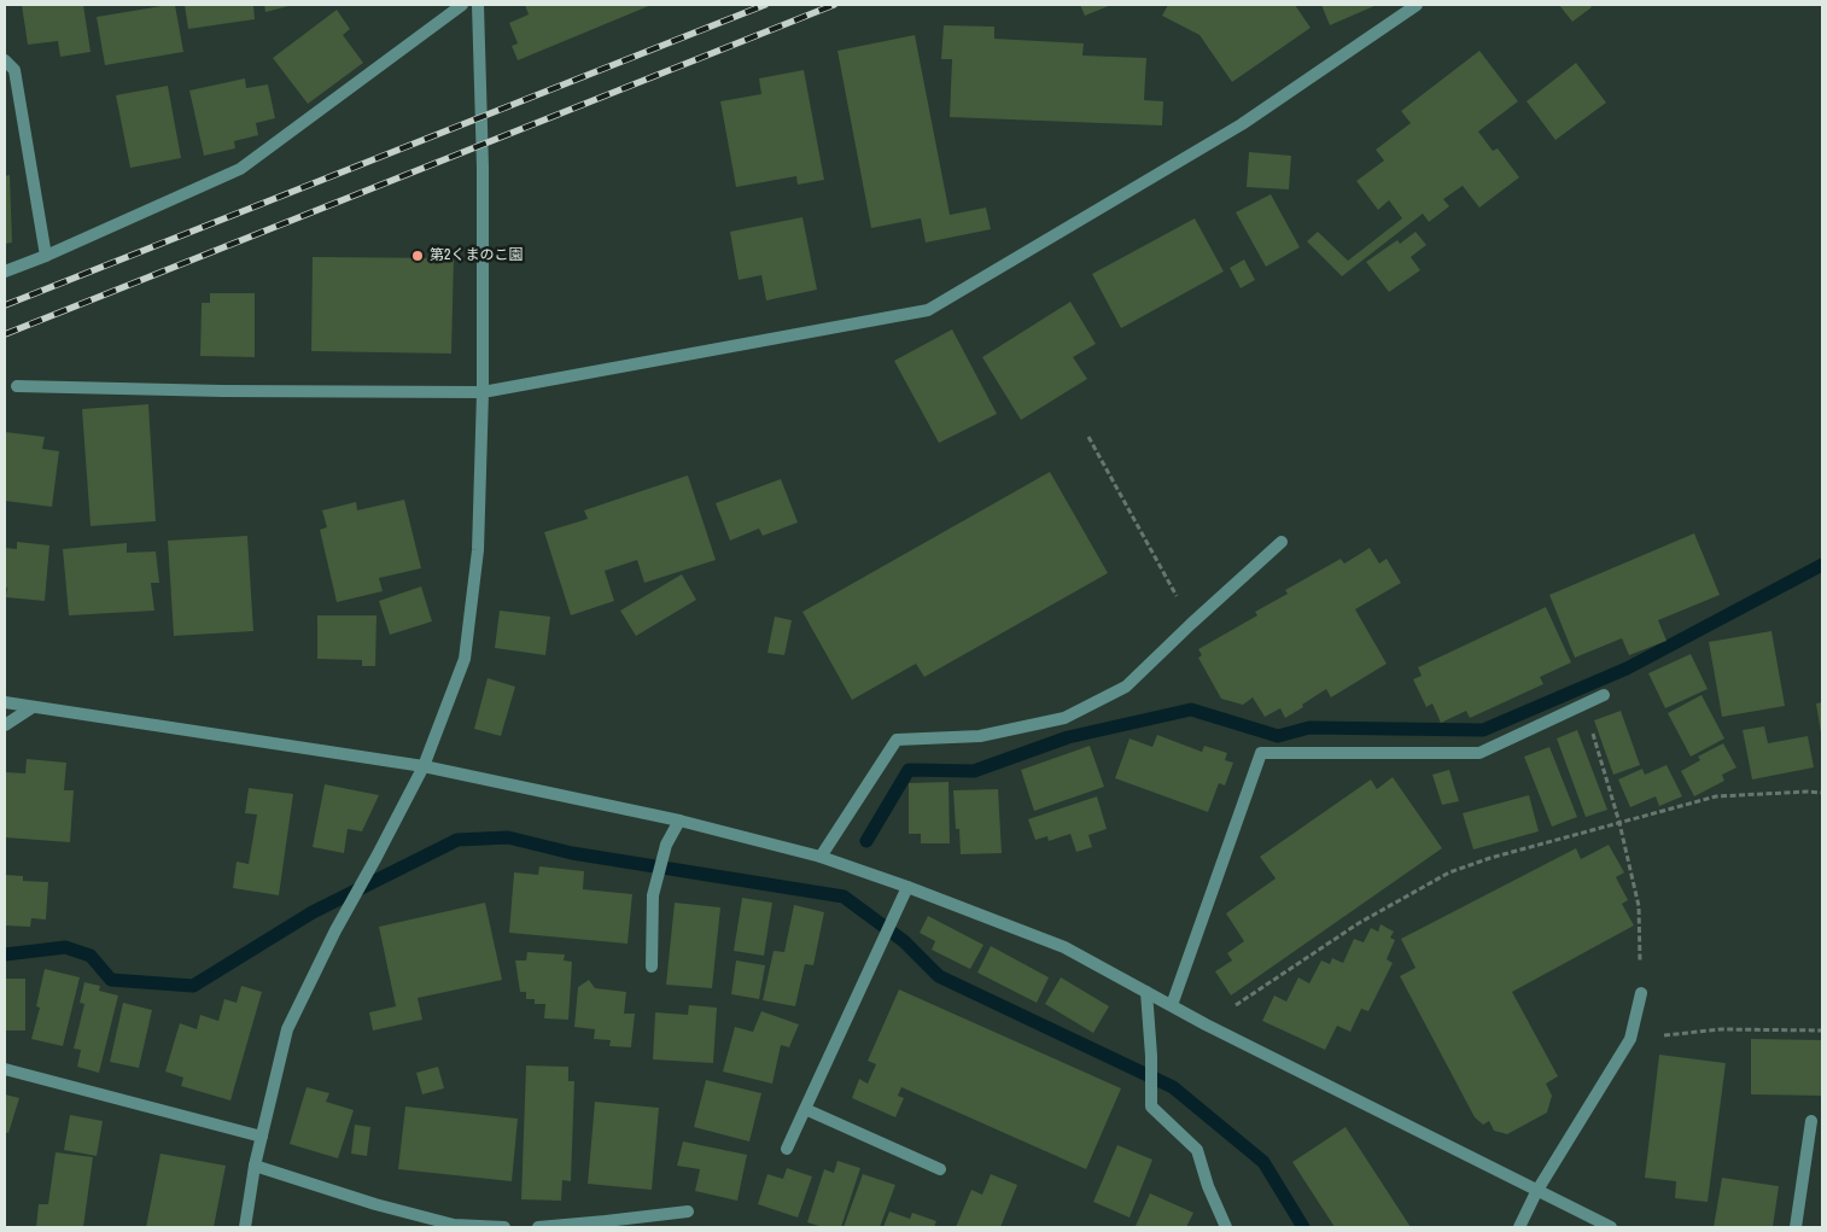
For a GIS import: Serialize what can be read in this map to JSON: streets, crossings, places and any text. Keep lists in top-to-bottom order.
{
  "places": ["第2くまのこ園"]
}
